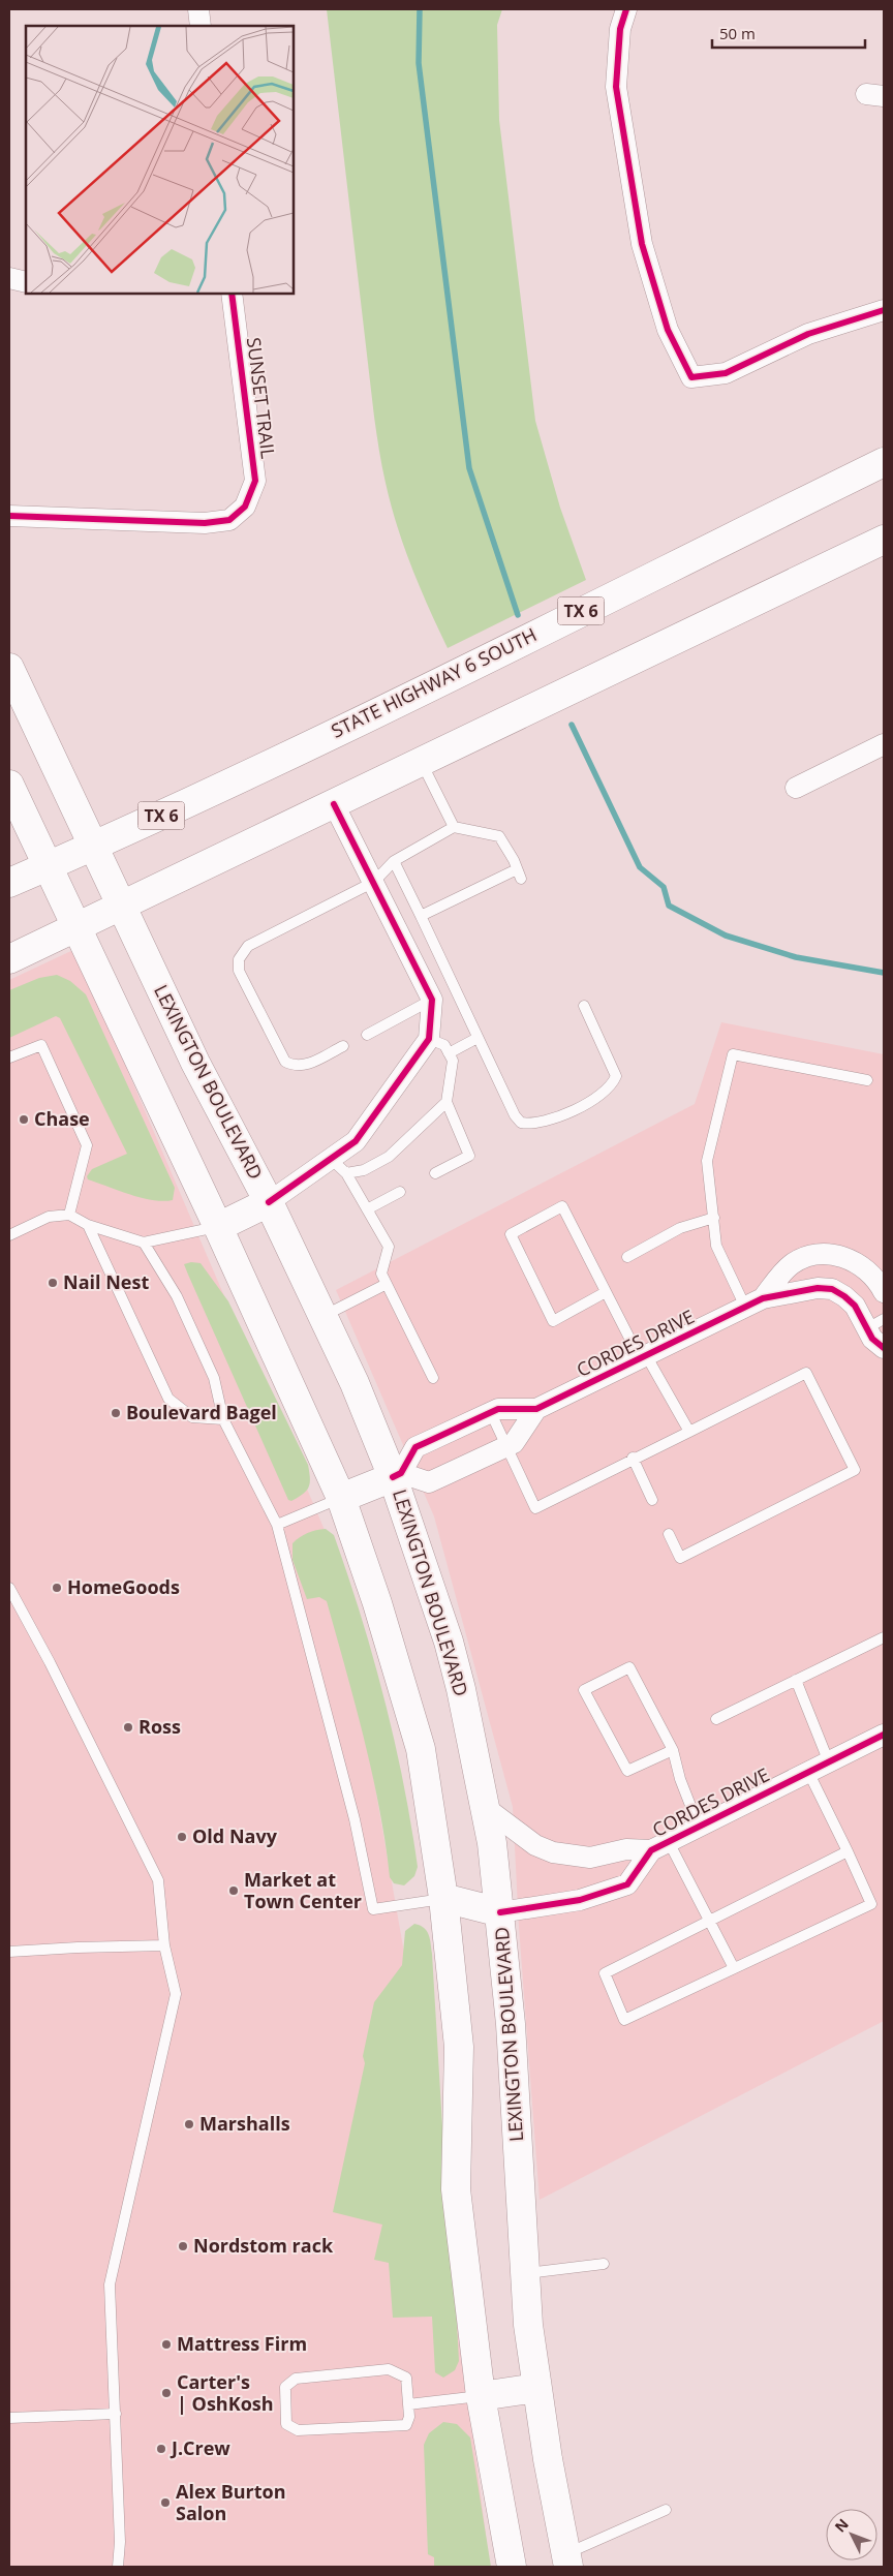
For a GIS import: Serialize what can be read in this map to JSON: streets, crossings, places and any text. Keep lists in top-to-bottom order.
{
  "streets": {
    "main road": ["TX 6", "STATE HIGHWAY 6 SOUTH", "LEXINGTON BOULEVARD"],
    "street": ["SUNSET TRAIL", "CORDES DRIVE"]
  },
  "crossings": [
    ["STATE HIGHWAY 6 SOUTH", "LEXINGTON BOULEVARD"],
    ["LEXINGTON BOULEVARD", "CORDES DRIVE"]
  ],
  "places": [
    "Chase",
    "Nail Nest",
    "Boulevard Bagel",
    "HomeGoods",
    "Ross",
    "Old Navy",
    "Market at Town Center",
    "Marshalls",
    "Nordstom rack",
    "Mattress Firm",
    "Carter's | OshKosh",
    "J.Crew",
    "Alex Burton Salon"
  ],
  "scale_bar": "50 m",
  "north": "top left"
}
